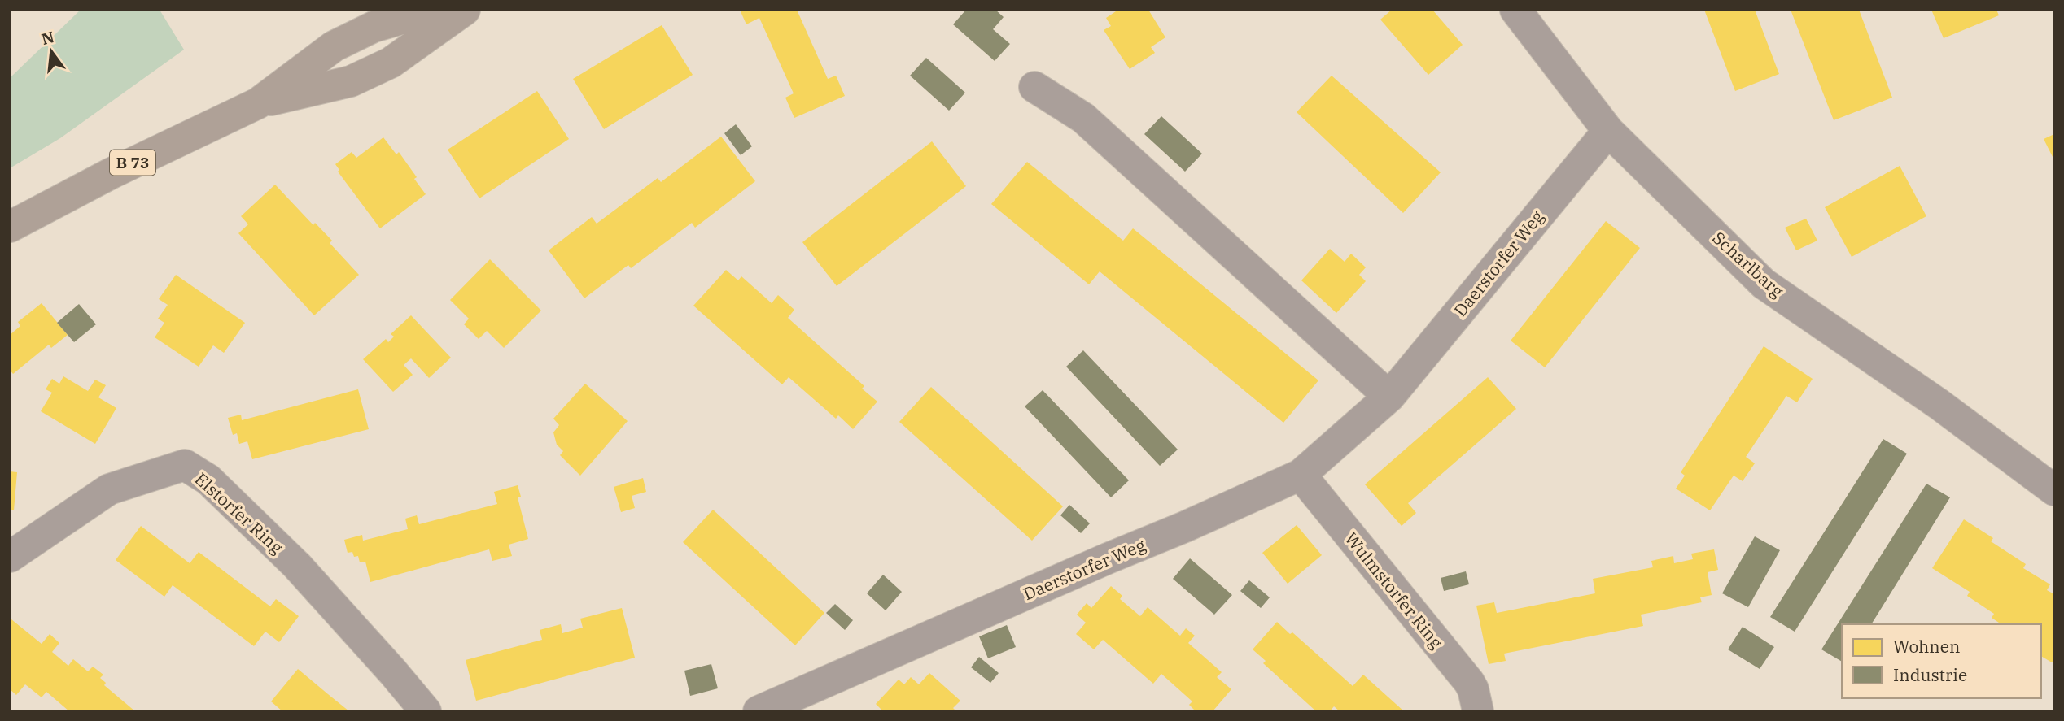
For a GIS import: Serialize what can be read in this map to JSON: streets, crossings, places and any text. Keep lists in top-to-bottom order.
{
  "streets": {
    "main road": ["B 73"],
    "street": [
      "Daerstorfer Weg",
      "Scharlbarg",
      "Elstorfer Ring",
      "Wulmstorfer Ring"
    ]
  },
  "crossings": [
    ["Daerstorfer Weg", "Scharlbarg"],
    ["Daerstorfer Weg", "Wulmstorfer Ring"]
  ],
  "legend": ["Wohnen", "Industrie"],
  "north": "top"
}
